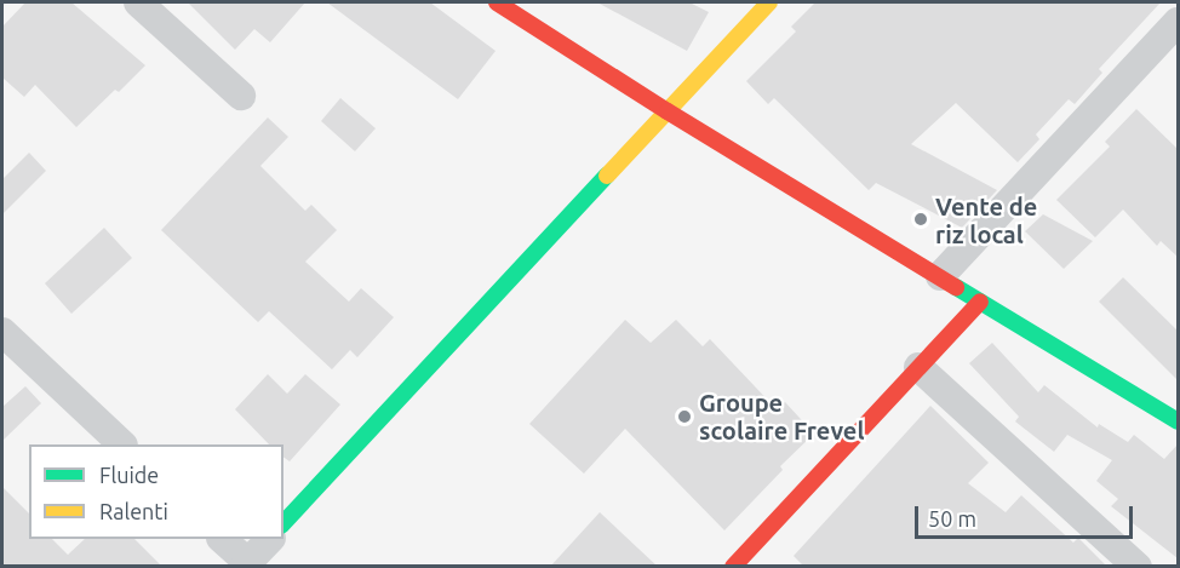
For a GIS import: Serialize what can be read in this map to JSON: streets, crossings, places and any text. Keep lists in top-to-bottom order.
{
  "places": ["Vente de riz local", "Groupe scolaire Frevel"],
  "legend": ["Fluide", "Ralenti"],
  "scale_bar": "50 m"
}
